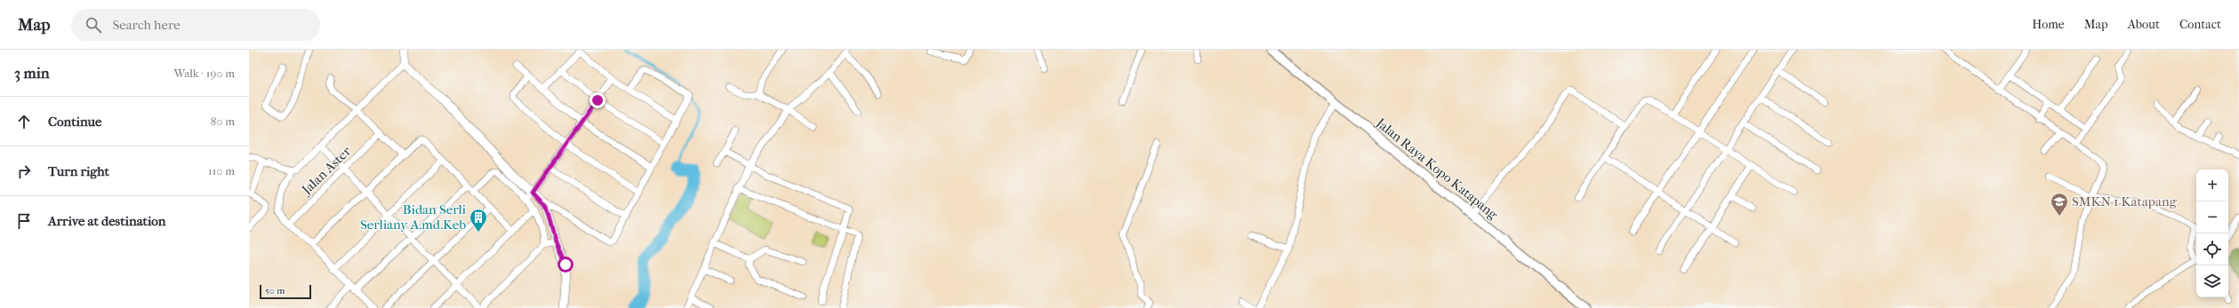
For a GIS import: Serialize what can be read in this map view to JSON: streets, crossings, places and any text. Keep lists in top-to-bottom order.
{
  "streets": {
    "main road": ["Jalan Raya Kopo Katapang"],
    "street": ["Jalan Aster"]
  },
  "places": {
    "school or university": ["SMKN 1 Katapang"],
    "building": ["Bidan Serli Serliany A.md.Keb"]
  },
  "scale_bar": "50 m",
  "page": {
    "header": "Map",
    "search": "Search here",
    "nav": [
      "Home",
      "Map",
      "About",
      "Contact"
    ],
    "heading": ["3 min", "Walk · 190 m"],
    "list": [
      ["Continue", "80 m"],
      ["Turn right", "110 m"],
      "Arrive at destination"
    ],
    "map_buttons": ["+", "−"],
    "scale": "50 m"
  }
}
